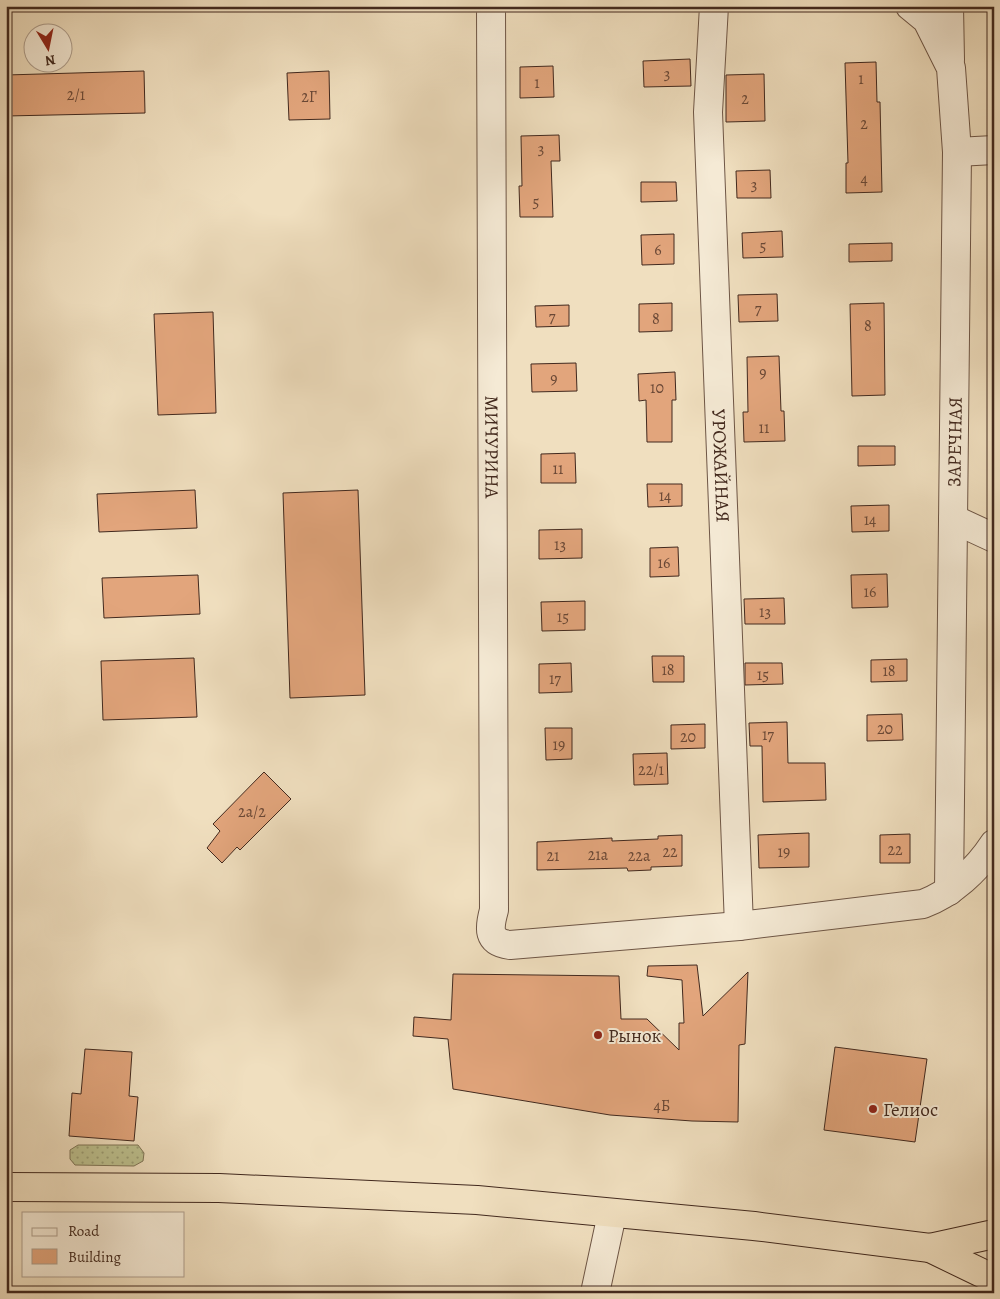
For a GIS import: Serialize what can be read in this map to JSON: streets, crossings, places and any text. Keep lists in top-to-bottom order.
{
  "streets": {
    "street": ["ЗАРЕЧНАЯ", "МИЧУРИНА", "УРОЖАЙНАЯ"]
  },
  "crossings": [
    ["МИЧУРИНА", "УРОЖАЙНАЯ"]
  ],
  "places": ["Рынок", "Гелиос"],
  "house_numbers": [
    "3",
    "1",
    "1",
    "2/1",
    "2Г",
    "2",
    "2",
    "3",
    "4",
    "3",
    "5",
    "5",
    "6",
    "7",
    "7",
    "8",
    "8",
    "9",
    "9",
    "10",
    "11",
    "11",
    "14",
    "14",
    "13",
    "16",
    "16",
    "13",
    "15",
    "18",
    "18",
    "15",
    "17",
    "20",
    "17",
    "20",
    "19",
    "22/1",
    "2а/2",
    "22",
    "22",
    "19",
    "21а",
    "21",
    "22а",
    "4Б"
  ],
  "legend": ["Road", "Building"],
  "north": "bottom"
}
